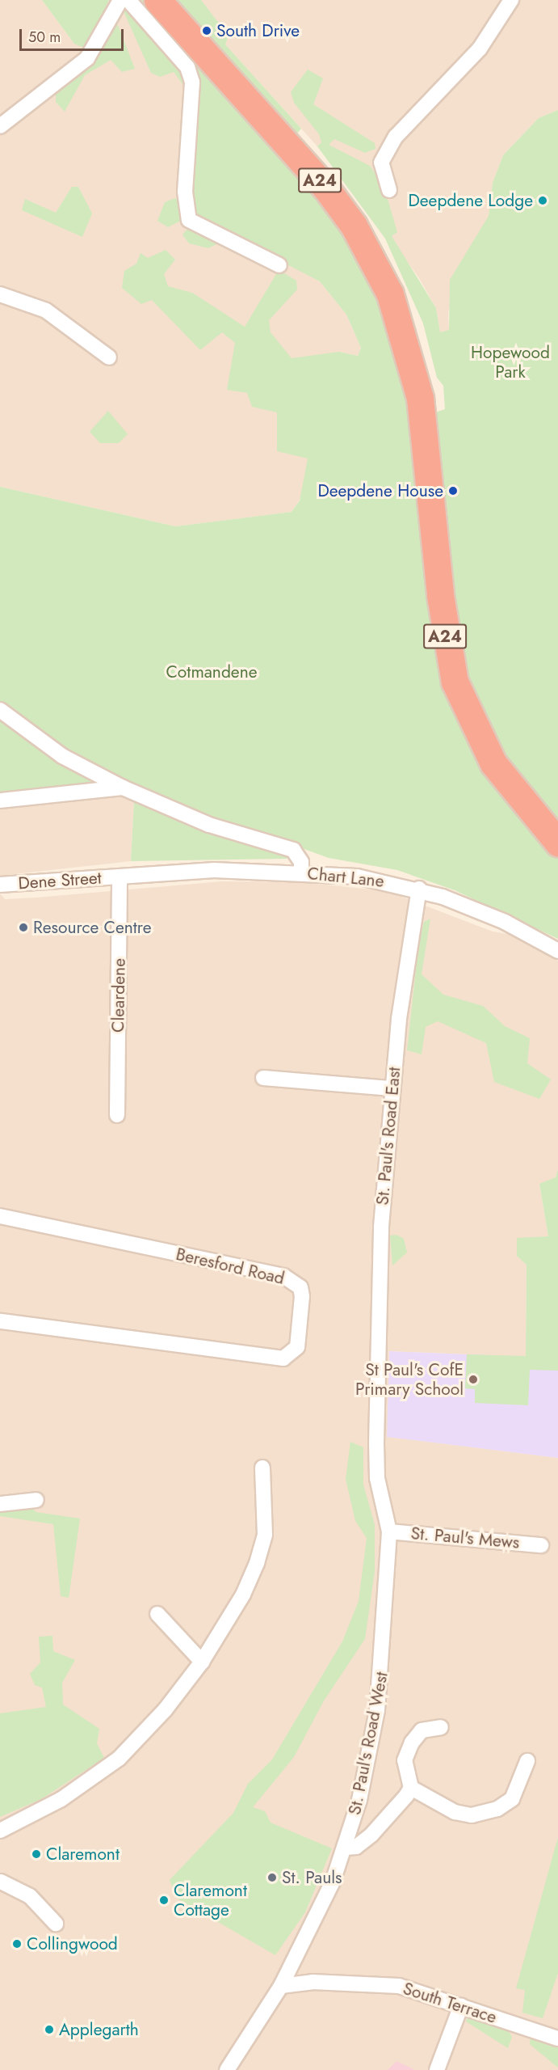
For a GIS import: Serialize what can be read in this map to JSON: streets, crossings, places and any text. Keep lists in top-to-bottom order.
{
  "streets": {
    "highway": ["A24"],
    "street": [
      "Chart Lane",
      "Dene Street",
      "Cleardene",
      "St. Paul's Road East",
      "Beresford Road",
      "St. Paul's Mews",
      "St. Paul's Road West",
      "South Terrace"
    ]
  },
  "crossings": [
    ["Chart Lane", "Dene Street"],
    ["Chart Lane", "Cleardene"],
    ["Chart Lane", "St. Paul's Road East"],
    ["Dene Street", "Cleardene"],
    ["St. Paul's Road East", "St. Paul's Road West"],
    ["St. Paul's Mews", "St. Paul's Road West"],
    ["St. Paul's Road West", "South Terrace"]
  ],
  "parks": ["Hopewood Park", "Cotmandene"],
  "places": [
    "South Drive",
    "Deepdene Lodge",
    "Deepdene House",
    "Resource Centre",
    "St Paul's CofE Primary School",
    "Claremont",
    "St. Pauls",
    "Claremont Cottage",
    "Collingwood",
    "Applegarth"
  ],
  "scale_bar": "50 m"
}
